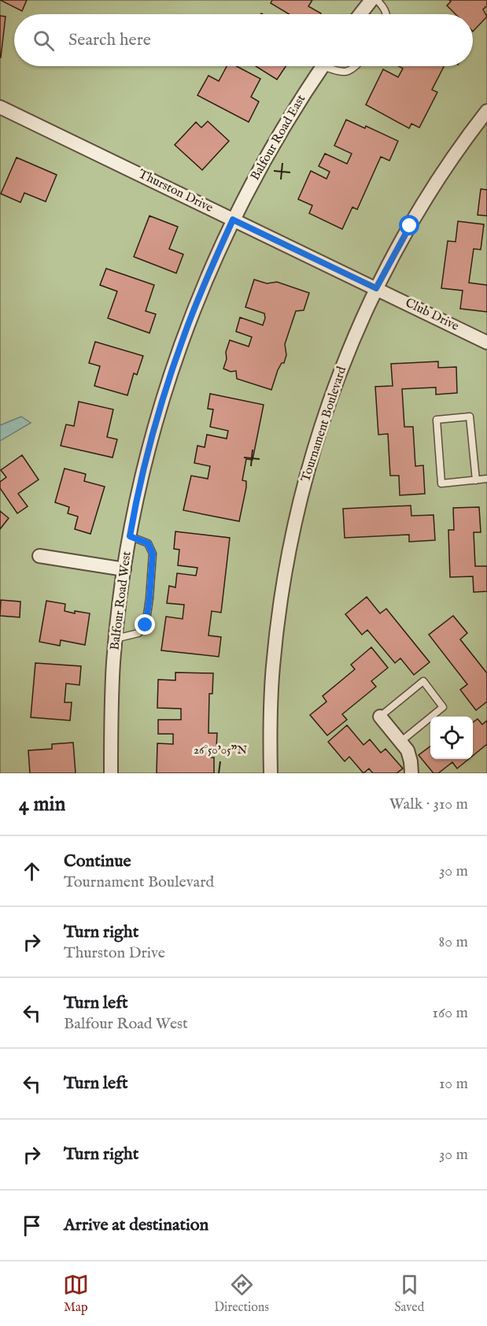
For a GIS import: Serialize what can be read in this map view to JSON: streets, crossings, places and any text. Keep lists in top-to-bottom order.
{
  "streets": {
    "street": [
      "Balfour Road East",
      "Thurston Drive",
      "Club Drive",
      "Tournament Boulevard",
      "Balfour Road West"
    ]
  },
  "crossings": [
    ["Balfour Road East", "Thurston Drive"],
    ["Balfour Road East", "Balfour Road West"],
    ["Thurston Drive", "Club Drive"],
    ["Thurston Drive", "Tournament Boulevard"],
    ["Thurston Drive", "Balfour Road West"],
    ["Club Drive", "Tournament Boulevard"]
  ],
  "page": {
    "search": "Search here",
    "heading": ["4 min", "Walk · 310 m"],
    "list": [
      ["Continue", "Tournament Boulevard", "30 m"],
      ["Turn right", "Thurston Drive", "80 m"],
      ["Turn left", "Balfour Road West", "160 m"],
      ["Turn left", "10 m"],
      ["Turn right", "30 m"],
      "Arrive at destination"
    ],
    "nav": ["Map", "Directions", "Saved"]
  },
  "coordinates": ["26°50'05\"N"]
}
